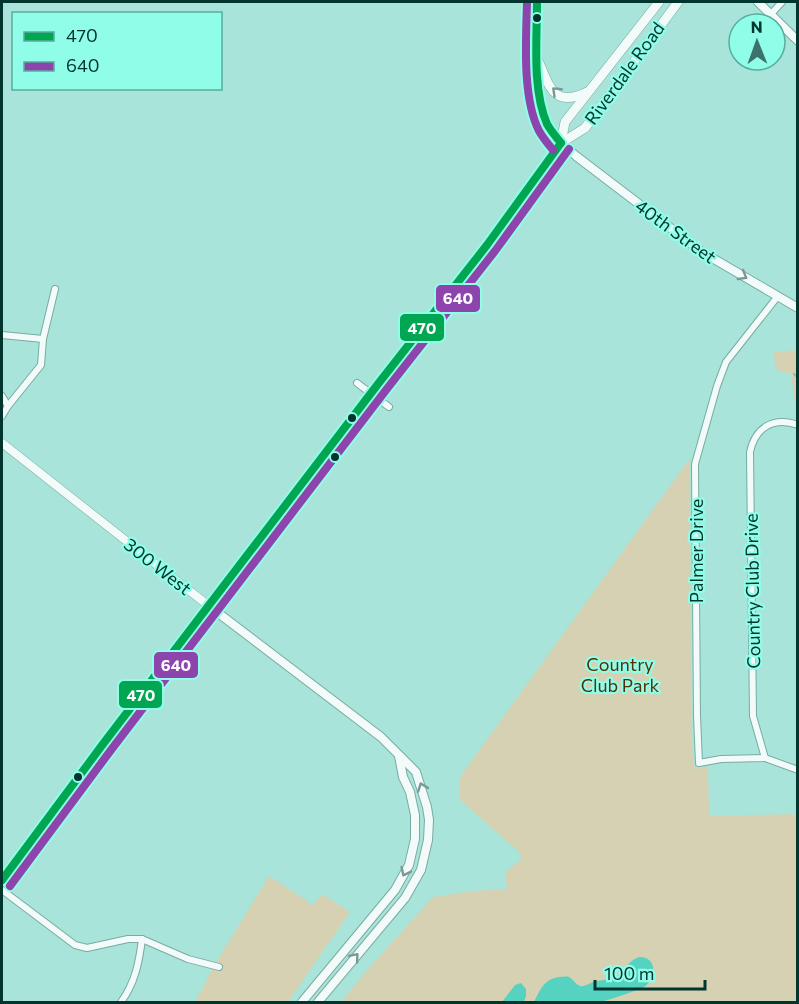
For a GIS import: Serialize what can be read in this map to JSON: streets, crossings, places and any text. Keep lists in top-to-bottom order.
{
  "streets": {
    "main road": ["Riverdale Road", "40th Street", "300 West"],
    "street": ["Palmer Drive", "Country Club Drive"]
  },
  "crossings": [
    ["Riverdale Road", "40th Street"],
    ["40th Street", "Palmer Drive"],
    ["Palmer Drive", "Country Club Drive"]
  ],
  "one_way": ["40th Street"],
  "parks": ["Country Club Park"],
  "lines": ["transit line 470", "transit line 640"],
  "legend": ["470", "640"],
  "scale_bar": "100 m",
  "north": "top"
}
